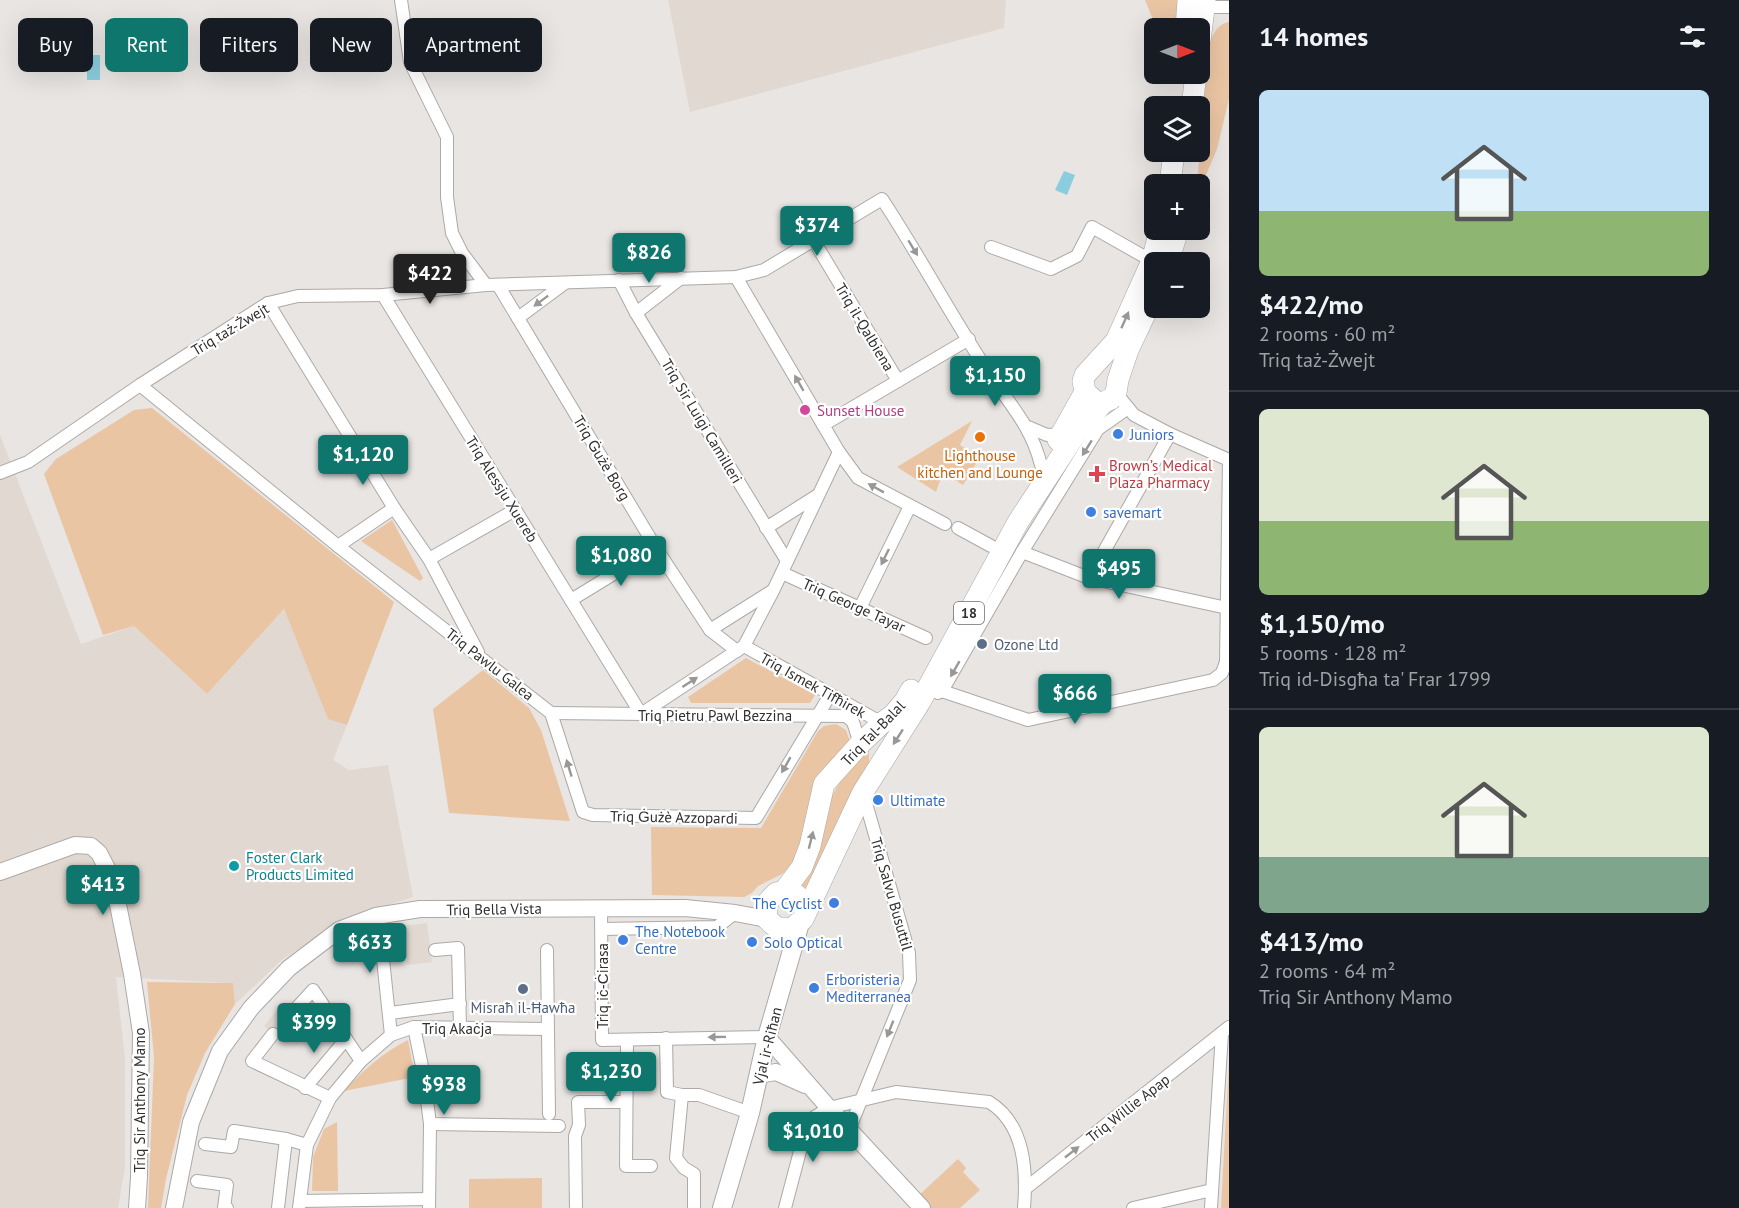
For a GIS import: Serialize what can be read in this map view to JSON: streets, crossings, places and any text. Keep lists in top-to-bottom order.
{
  "streets": {
    "highway": ["18", "Triq Tal-Balal"],
    "main road": ["Triq Bella Vista", "Vjal ir-Riħan", "Triq Sir Anthony Mamo"],
    "street": [
      "Triq il-Qalbiena",
      "Triq taż-Żwejt",
      "Triq Sir Luigi Camilleri",
      "Triq Ġużè Borg",
      "Triq Alessju Xuereb",
      "Triq George Tayar",
      "Triq Pawlu Galea",
      "Triq Ismek Tifħirek",
      "Triq Pietru Pawl Bezzina",
      "Triq Ġużè Azzopardi",
      "Triq Salvu Busuttil",
      "Triq iċ-Ċirasa",
      "Triq Akaċja",
      "Triq Willie Apap"
    ]
  },
  "crossings": [
    ["Triq il-Qalbiena", "Triq taż-Żwejt"],
    ["Triq taż-Żwejt", "Triq Sir Luigi Camilleri"],
    ["Triq taż-Żwejt", "Triq Ġużè Borg"],
    ["Triq taż-Żwejt", "Triq Alessju Xuereb"],
    ["Triq taż-Żwejt", "Triq Pawlu Galea"],
    ["Triq Ġużè Borg", "Triq Ismek Tifħirek"],
    ["Triq Alessju Xuereb", "Triq Pietru Pawl Bezzina"],
    ["Triq Pawlu Galea", "Triq Pietru Pawl Bezzina"],
    ["Triq Pawlu Galea", "Triq Ġużè Azzopardi"],
    ["Triq Ismek Tifħirek", "Triq Tal-Balal"],
    ["Triq Pietru Pawl Bezzina", "Triq Tal-Balal"],
    ["Triq Pietru Pawl Bezzina", "Triq Ġużè Azzopardi"],
    ["Triq Tal-Balal", "Triq Salvu Busuttil"],
    ["Triq Tal-Balal", "Triq Bella Vista"],
    ["Triq Tal-Balal", "Vjal ir-Riħan"],
    ["Triq Bella Vista", "Triq iċ-Ċirasa"],
    ["Triq Bella Vista", "Vjal ir-Riħan"]
  ],
  "one_way": ["Triq Salvu Busuttil", "Triq Willie Apap"],
  "places": {
    "other": [
      "Sunset House",
      "Juniors",
      "Lighthouse kitchen and Lounge",
      "savemart",
      "Ozone Ltd",
      "Ultimate",
      "Foster Clark Products Limited",
      "The Cyclist",
      "The Notebook Centre",
      "Solo Optical",
      "Erboristeria Mediterranea",
      "Misraħ il-Ħawħa"
    ],
    "health": ["Brown’s Medical Plaza Pharmacy"]
  },
  "north": "right",
  "page": {
    "heading": "14 homes",
    "map_buttons": ["+", "−"],
    "chip": [
      "Buy",
      "Rent",
      "Filters",
      "New",
      "Apartment"
    ],
    "list": [
      {
        "name": "$422/mo",
        "note": "2 rooms · 60 m² · Triq taż-Żwejt"
      },
      {
        "name": "$1,150/mo",
        "note": "5 rooms · 128 m² · Triq id-Disgħa ta' Frar 1799"
      },
      {
        "name": "$413/mo",
        "note": "2 rooms · 64 m² · Triq Sir Anthony Mamo"
      }
    ],
    "price": [
      "$374",
      "$826",
      "$422",
      "$1,150",
      "$1,120",
      "$1,080",
      "$495",
      "$666",
      "$413",
      "$633",
      "$399",
      "$1,230",
      "$938",
      "$1,010"
    ]
  }
}
